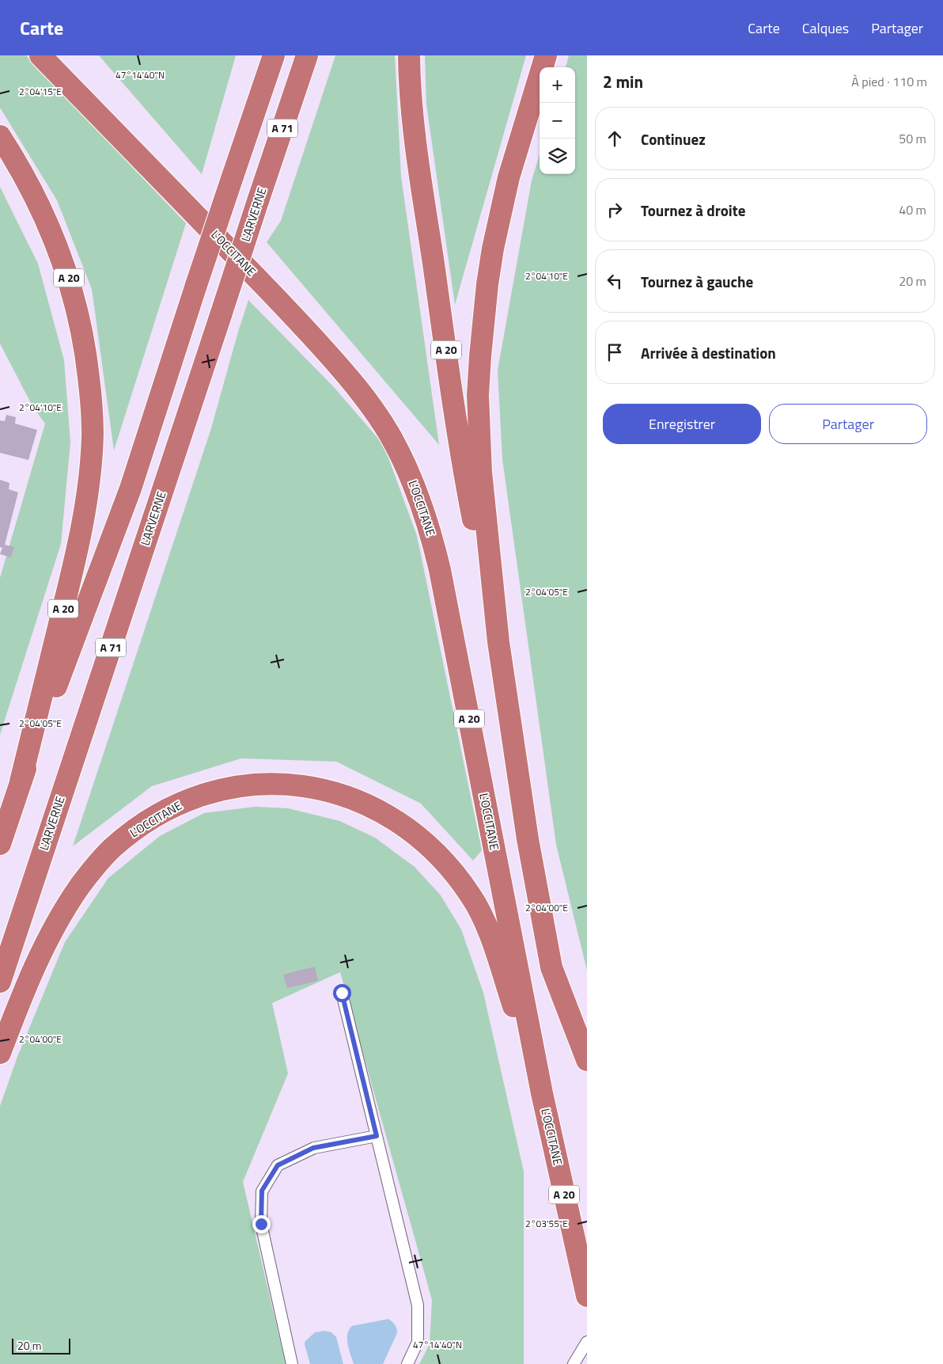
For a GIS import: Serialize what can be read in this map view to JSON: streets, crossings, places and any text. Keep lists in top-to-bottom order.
{
  "streets": {
    "highway": [
      "A 71",
      "L'ARVERNE",
      "L'OCCITANE",
      "A 20"
    ]
  },
  "crossings": [
    ["A 71", "A 20"]
  ],
  "scale_bar": "20 m",
  "page": {
    "header": "Carte",
    "nav": ["Carte", "Calques", "Partager"],
    "heading": ["2 min", "À pied · 110 m"],
    "map_buttons": ["+", "−"],
    "list": [
      ["Continuez", "50 m"],
      ["Tournez à droite", "40 m"],
      ["Tournez à gauche", "20 m"],
      "Arrivée à destination"
    ],
    "buttons": ["Enregistrer", "Partager"],
    "scale": "20 m"
  },
  "coordinates": [
    "47°14'40\"N",
    "2°04'15\"E",
    "2°04'10\"E",
    "2°04'05\"E",
    "2°04'00\"E",
    "2°03'55\"E"
  ]
}
